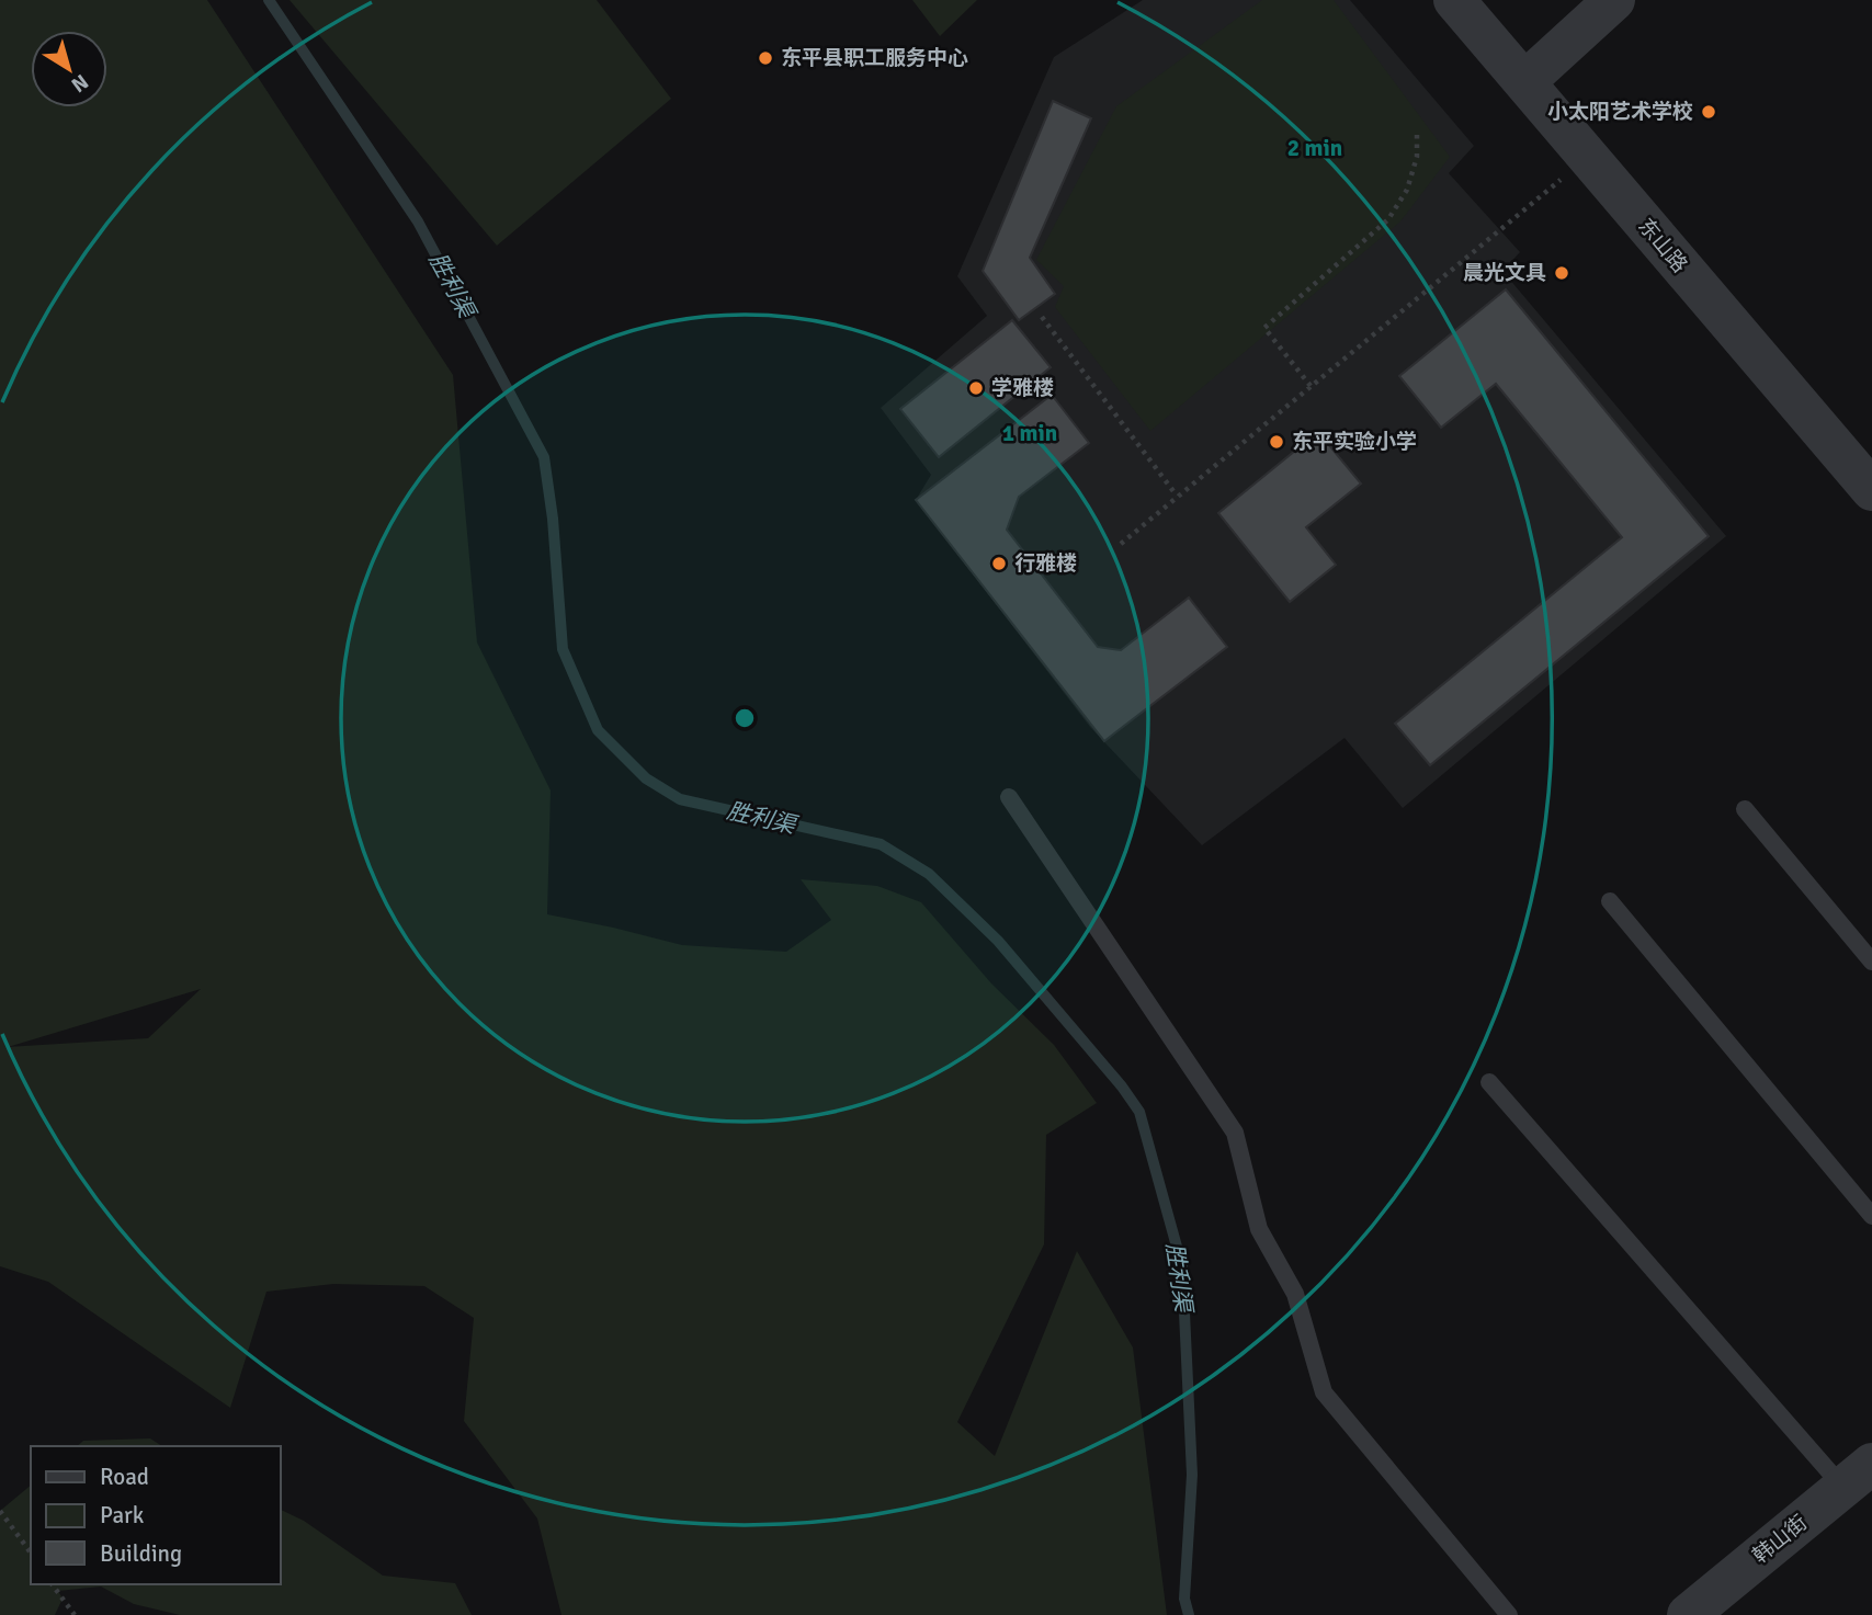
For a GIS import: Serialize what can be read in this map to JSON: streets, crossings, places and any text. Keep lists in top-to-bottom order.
{
  "streets": {
    "street": ["东山路", "韩山街"]
  },
  "water": ["胜利渠"],
  "places": [
    "东平县职工服务中心",
    "小太阳艺术学校",
    "晨光文具",
    "学雅楼",
    "东平实验小学",
    "行雅楼"
  ],
  "legend": ["Road", "Park", "Building"],
  "north": "bottom right",
  "rings": ["2 min", "1 min"]
}
